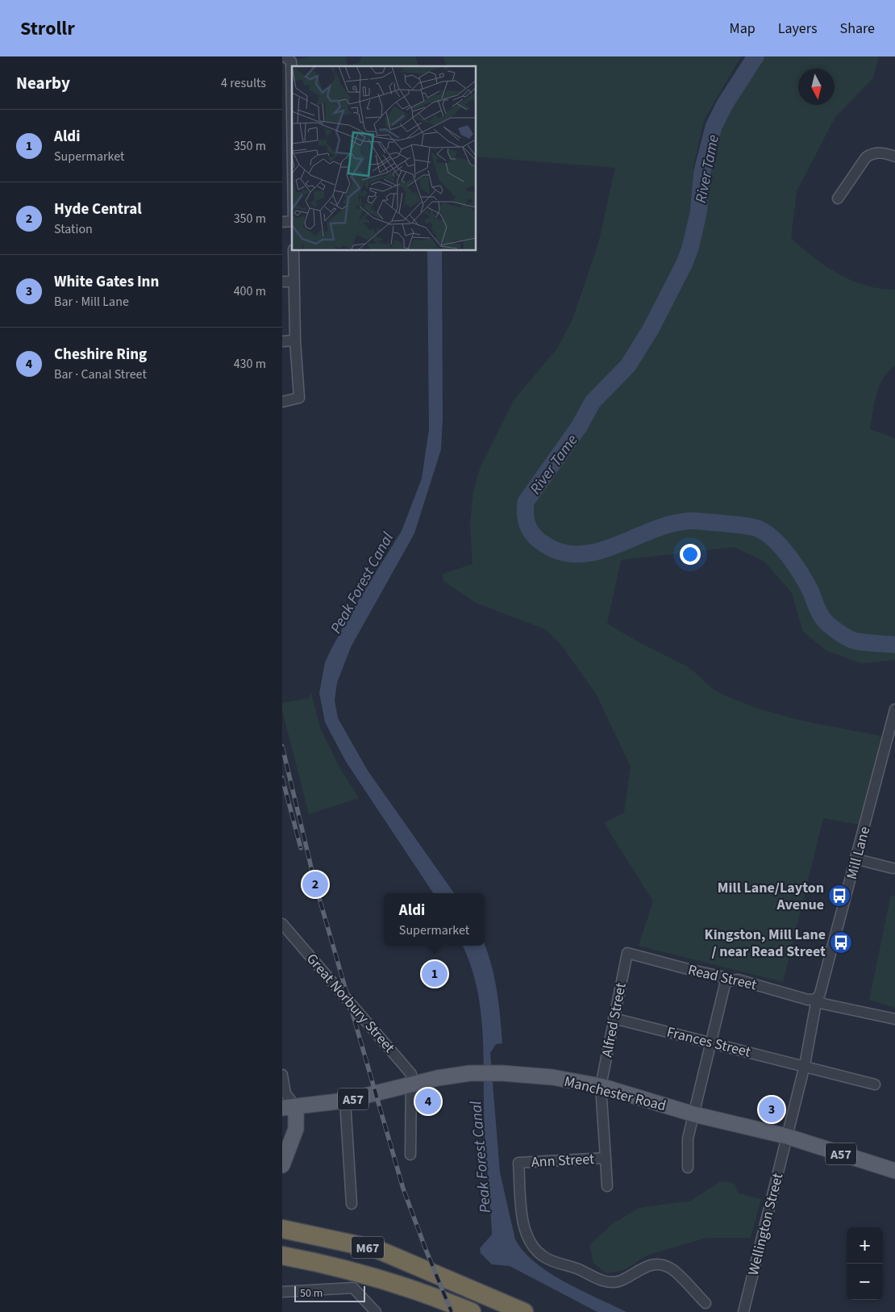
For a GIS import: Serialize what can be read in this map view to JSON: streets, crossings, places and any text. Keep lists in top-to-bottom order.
{
  "streets": {
    "highway": ["M67"],
    "main road": ["Manchester Road", "A57"],
    "street": [
      "Mill Lane",
      "Read Street",
      "Great Norbury Street",
      "Alfred Street",
      "Frances Street",
      "Ann Street",
      "Wellington Street"
    ]
  },
  "crossings": [
    ["Mill Lane", "Read Street"],
    ["Mill Lane", "Frances Street"],
    ["Mill Lane", "Manchester Road"],
    ["Mill Lane", "Wellington Street"],
    ["Read Street", "Alfred Street"],
    ["Great Norbury Street", "Manchester Road"],
    ["Alfred Street", "Frances Street"],
    ["Alfred Street", "Manchester Road"],
    ["Alfred Street", "Ann Street"],
    ["Manchester Road", "Ann Street"],
    ["Manchester Road", "Wellington Street"]
  ],
  "water": ["River Tame", "Peak Forest Canal"],
  "places": {
    "bus stop": ["Mill Lane/Layton Avenue", "Kingston, Mill Lane / near Read Street"]
  },
  "scale_bar": "50 m",
  "north": "bottom",
  "page": {
    "header": "Strollr",
    "nav": ["Map", "Layers", "Share"],
    "heading": ["Nearby", "4 results"],
    "list": [
      {
        "mark": "1",
        "name": "Aldi",
        "note": "Supermarket",
        "value": "350 m"
      },
      {
        "mark": "2",
        "name": "Hyde Central",
        "note": "Station",
        "value": "350 m"
      },
      {
        "mark": "3",
        "name": "White Gates Inn",
        "note": "Bar · Mill Lane",
        "value": "400 m"
      },
      {
        "mark": "4",
        "name": "Cheshire Ring",
        "note": "Bar · Canal Street",
        "value": "430 m"
      }
    ],
    "pins": [
      "2",
      "1",
      "4",
      "3"
    ],
    "popup": ["Aldi", "Supermarket"],
    "map_buttons": ["+", "−"],
    "scale": "50 m"
  }
}
